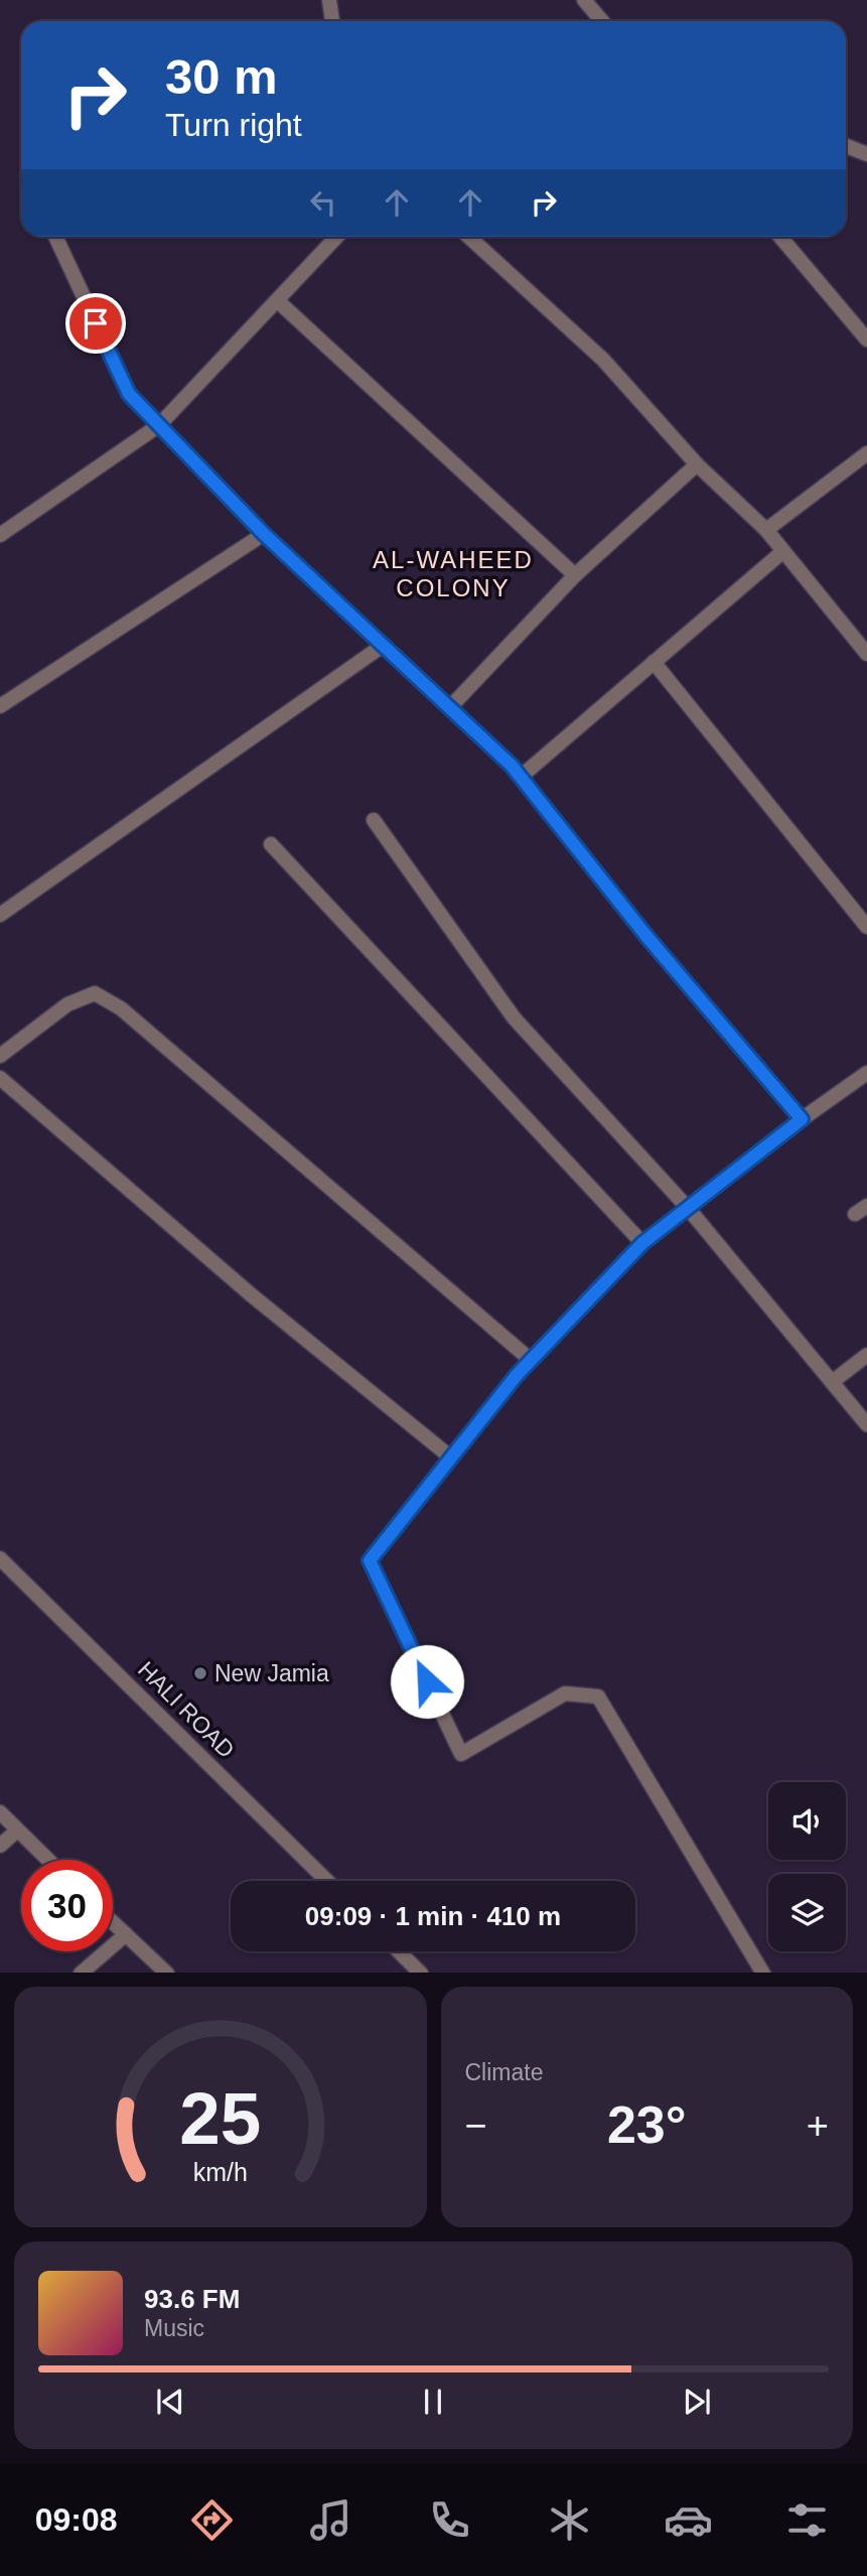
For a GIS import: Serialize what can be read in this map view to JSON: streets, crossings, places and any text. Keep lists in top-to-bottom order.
{
  "streets": {
    "street": ["HALI ROAD"]
  },
  "districts": ["AL-WAHEED COLONY"],
  "places": ["New Jamia"],
  "page": {
    "turn": ["30 m", "Turn right"],
    "limit": "30",
    "trip": "09:09 · 1 min · 410 m",
    "tile": "Climate",
    "heat": ["−", "23°", "+"],
    "song": ["93.6 FM", "Music"],
    "tabs": "09:08",
    "gauge": ["25", "km/h"]
  }
}
